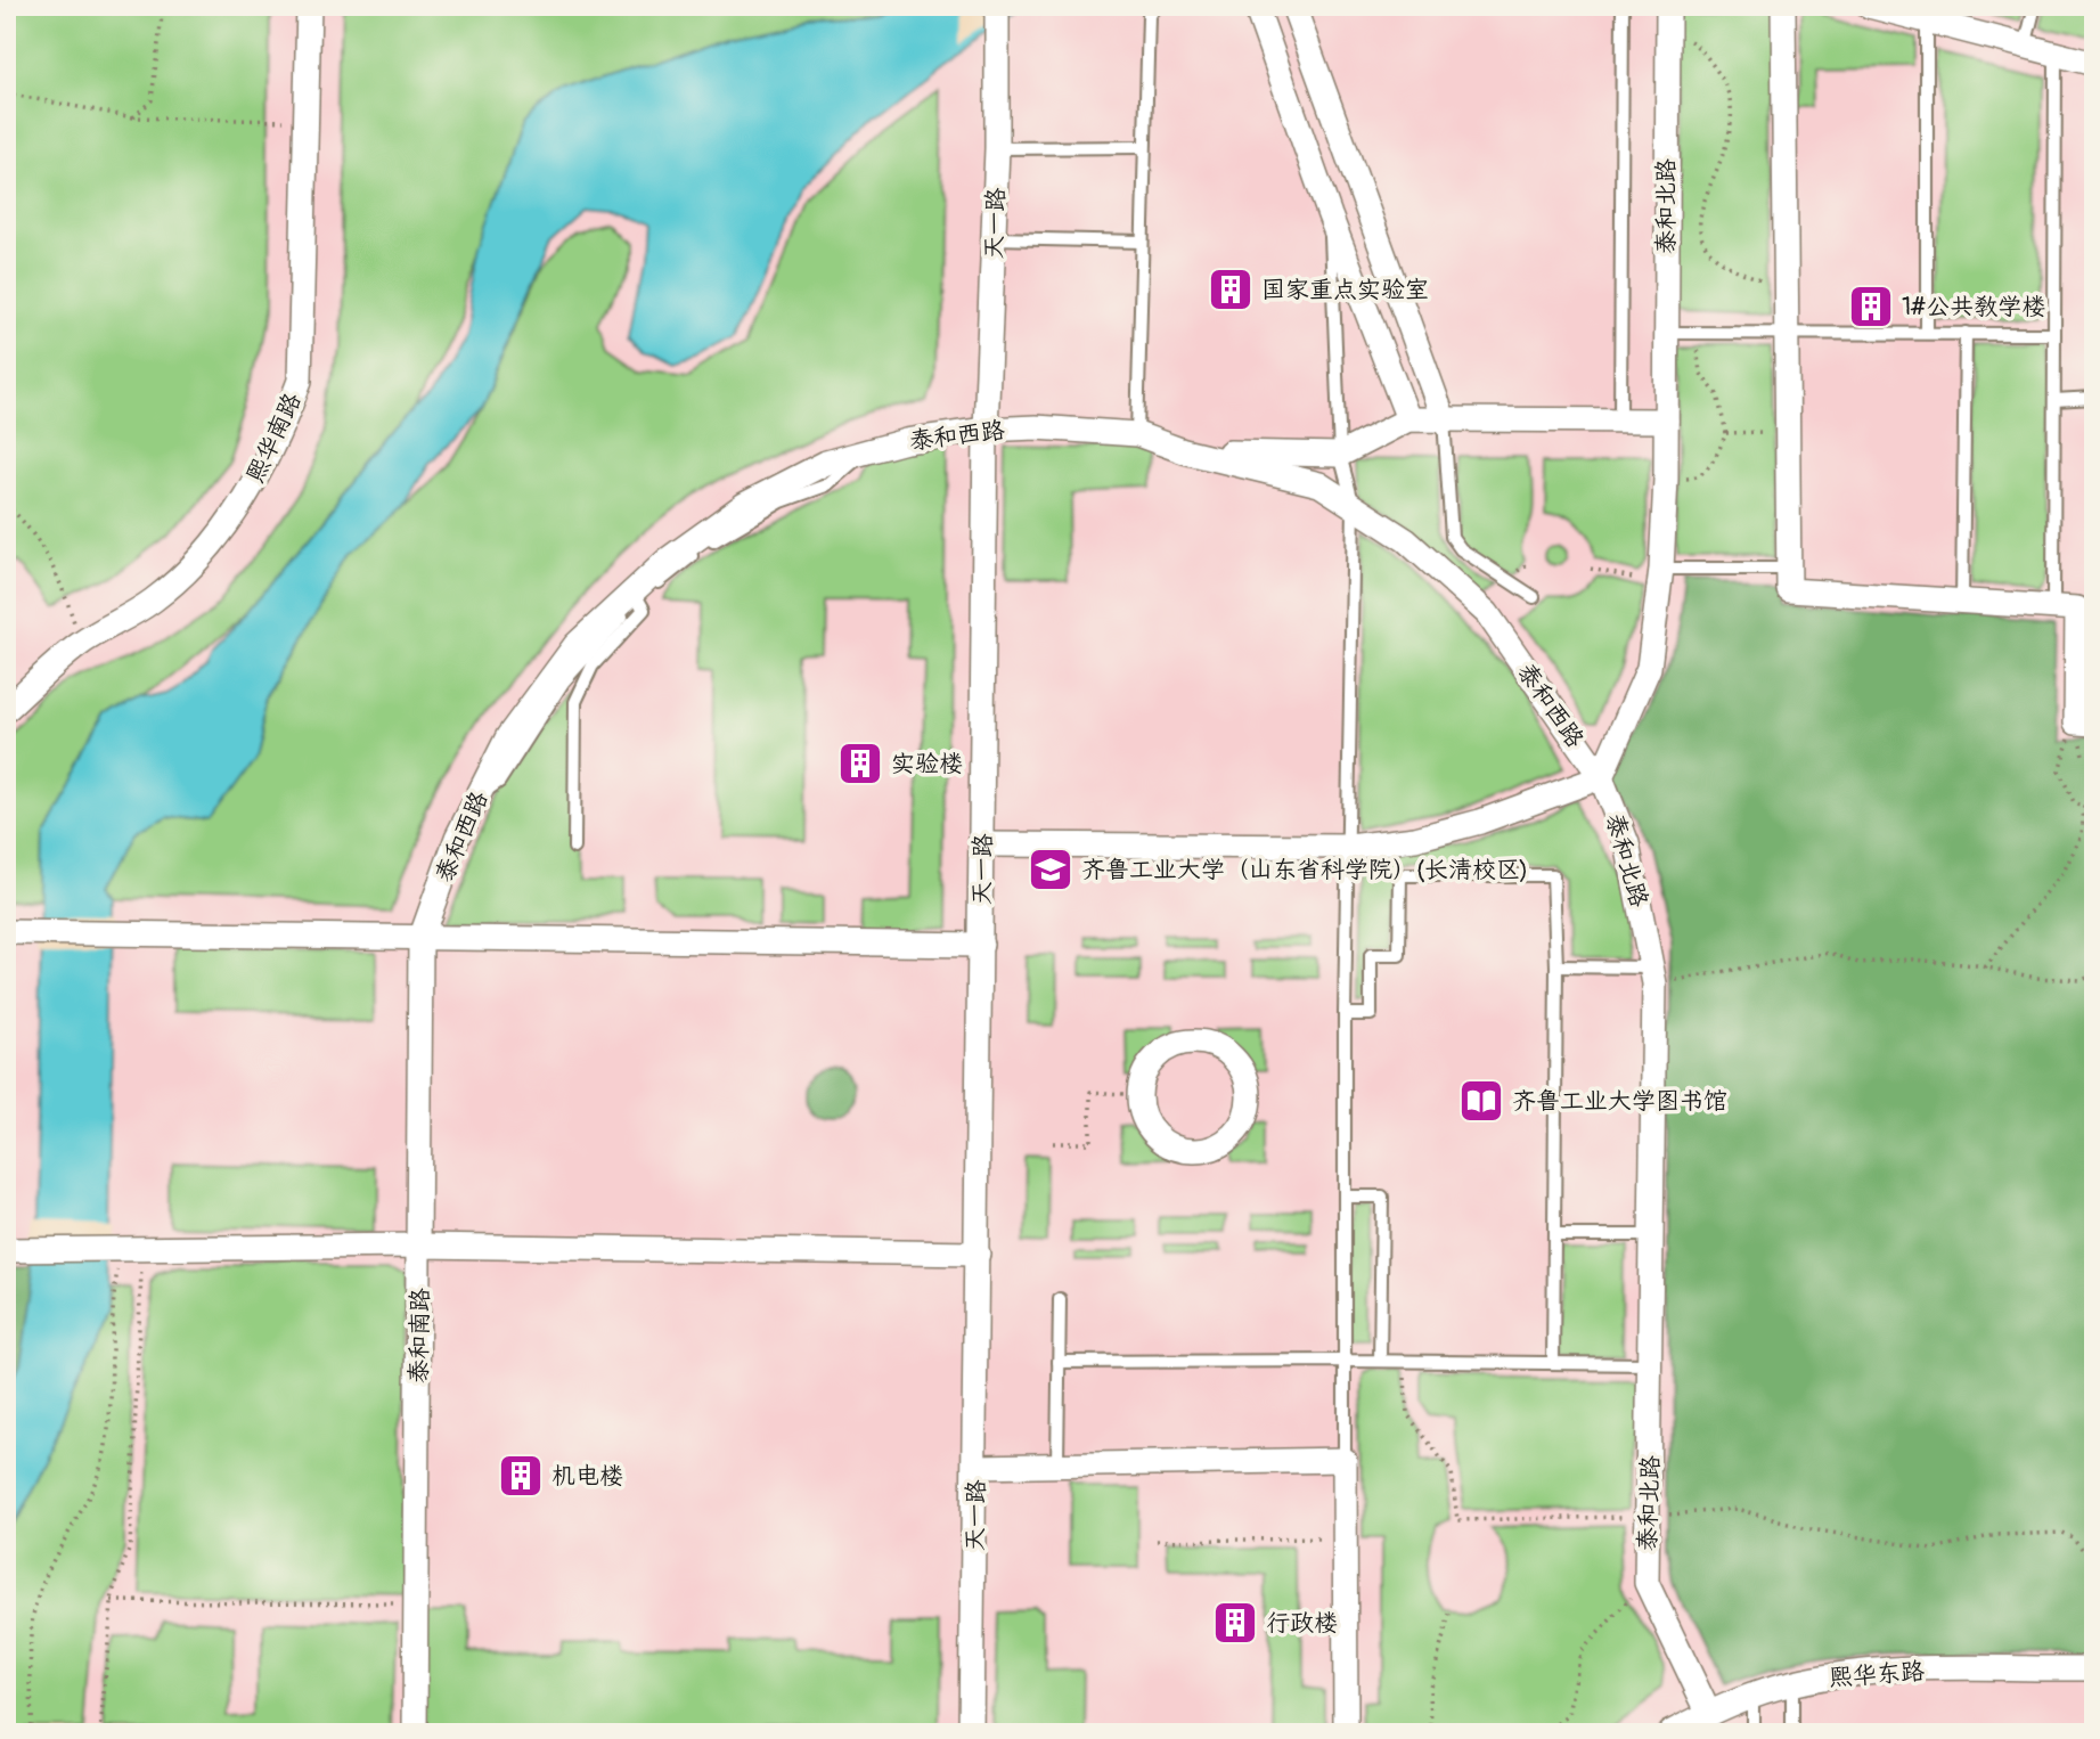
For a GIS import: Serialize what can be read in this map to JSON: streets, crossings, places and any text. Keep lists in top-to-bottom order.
{
  "streets": {
    "street": [
      "泰和北路",
      "天一路",
      "泰和西路",
      "熙华南路",
      "泰和南路",
      "熙华东路"
    ]
  },
  "crossings": [
    ["泰和北路", "泰和西路"],
    ["泰和北路", "熙华东路"],
    ["天一路", "泰和西路"],
    ["泰和西路", "泰和南路"]
  ],
  "places": {
    "building": [
      "国家重点实验室",
      "1#公共教学楼",
      "实验楼",
      "机电楼",
      "行政楼"
    ],
    "school or university": ["齐鲁工业大学（山东省科学院）(长清校区)"],
    "library": ["齐鲁工业大学图书馆"]
  }
}
